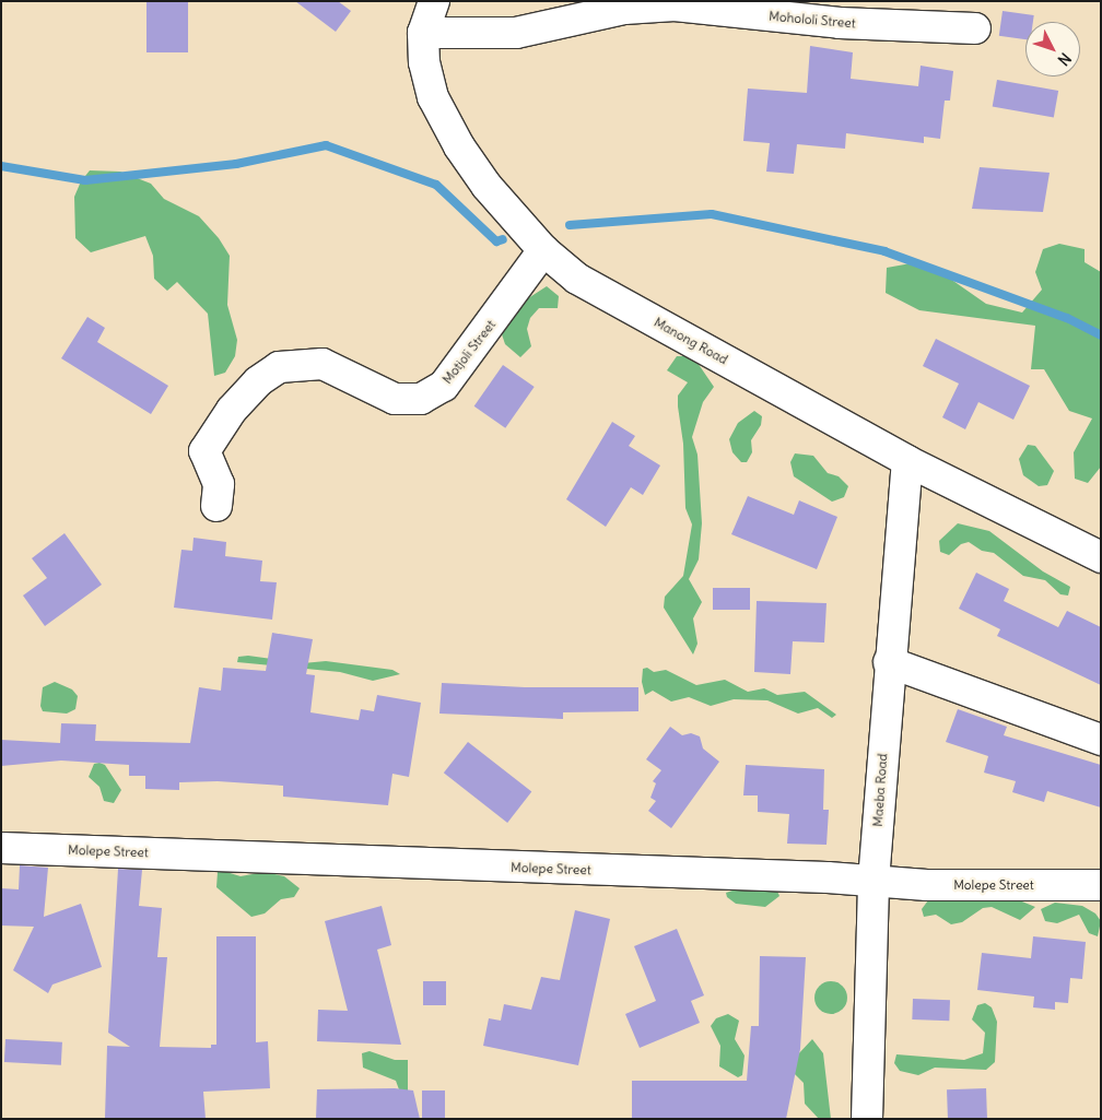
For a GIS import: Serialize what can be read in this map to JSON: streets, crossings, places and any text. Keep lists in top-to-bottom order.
{
  "streets": {
    "street": [
      "Mohololi Street",
      "Manong Road",
      "Motjoli Street",
      "Maeba Road",
      "Molepe Street"
    ]
  },
  "crossings": [
    ["Mohololi Street", "Manong Road"],
    ["Manong Road", "Motjoli Street"],
    ["Manong Road", "Maeba Road"],
    ["Maeba Road", "Molepe Street"]
  ],
  "north": "bottom right"
}
